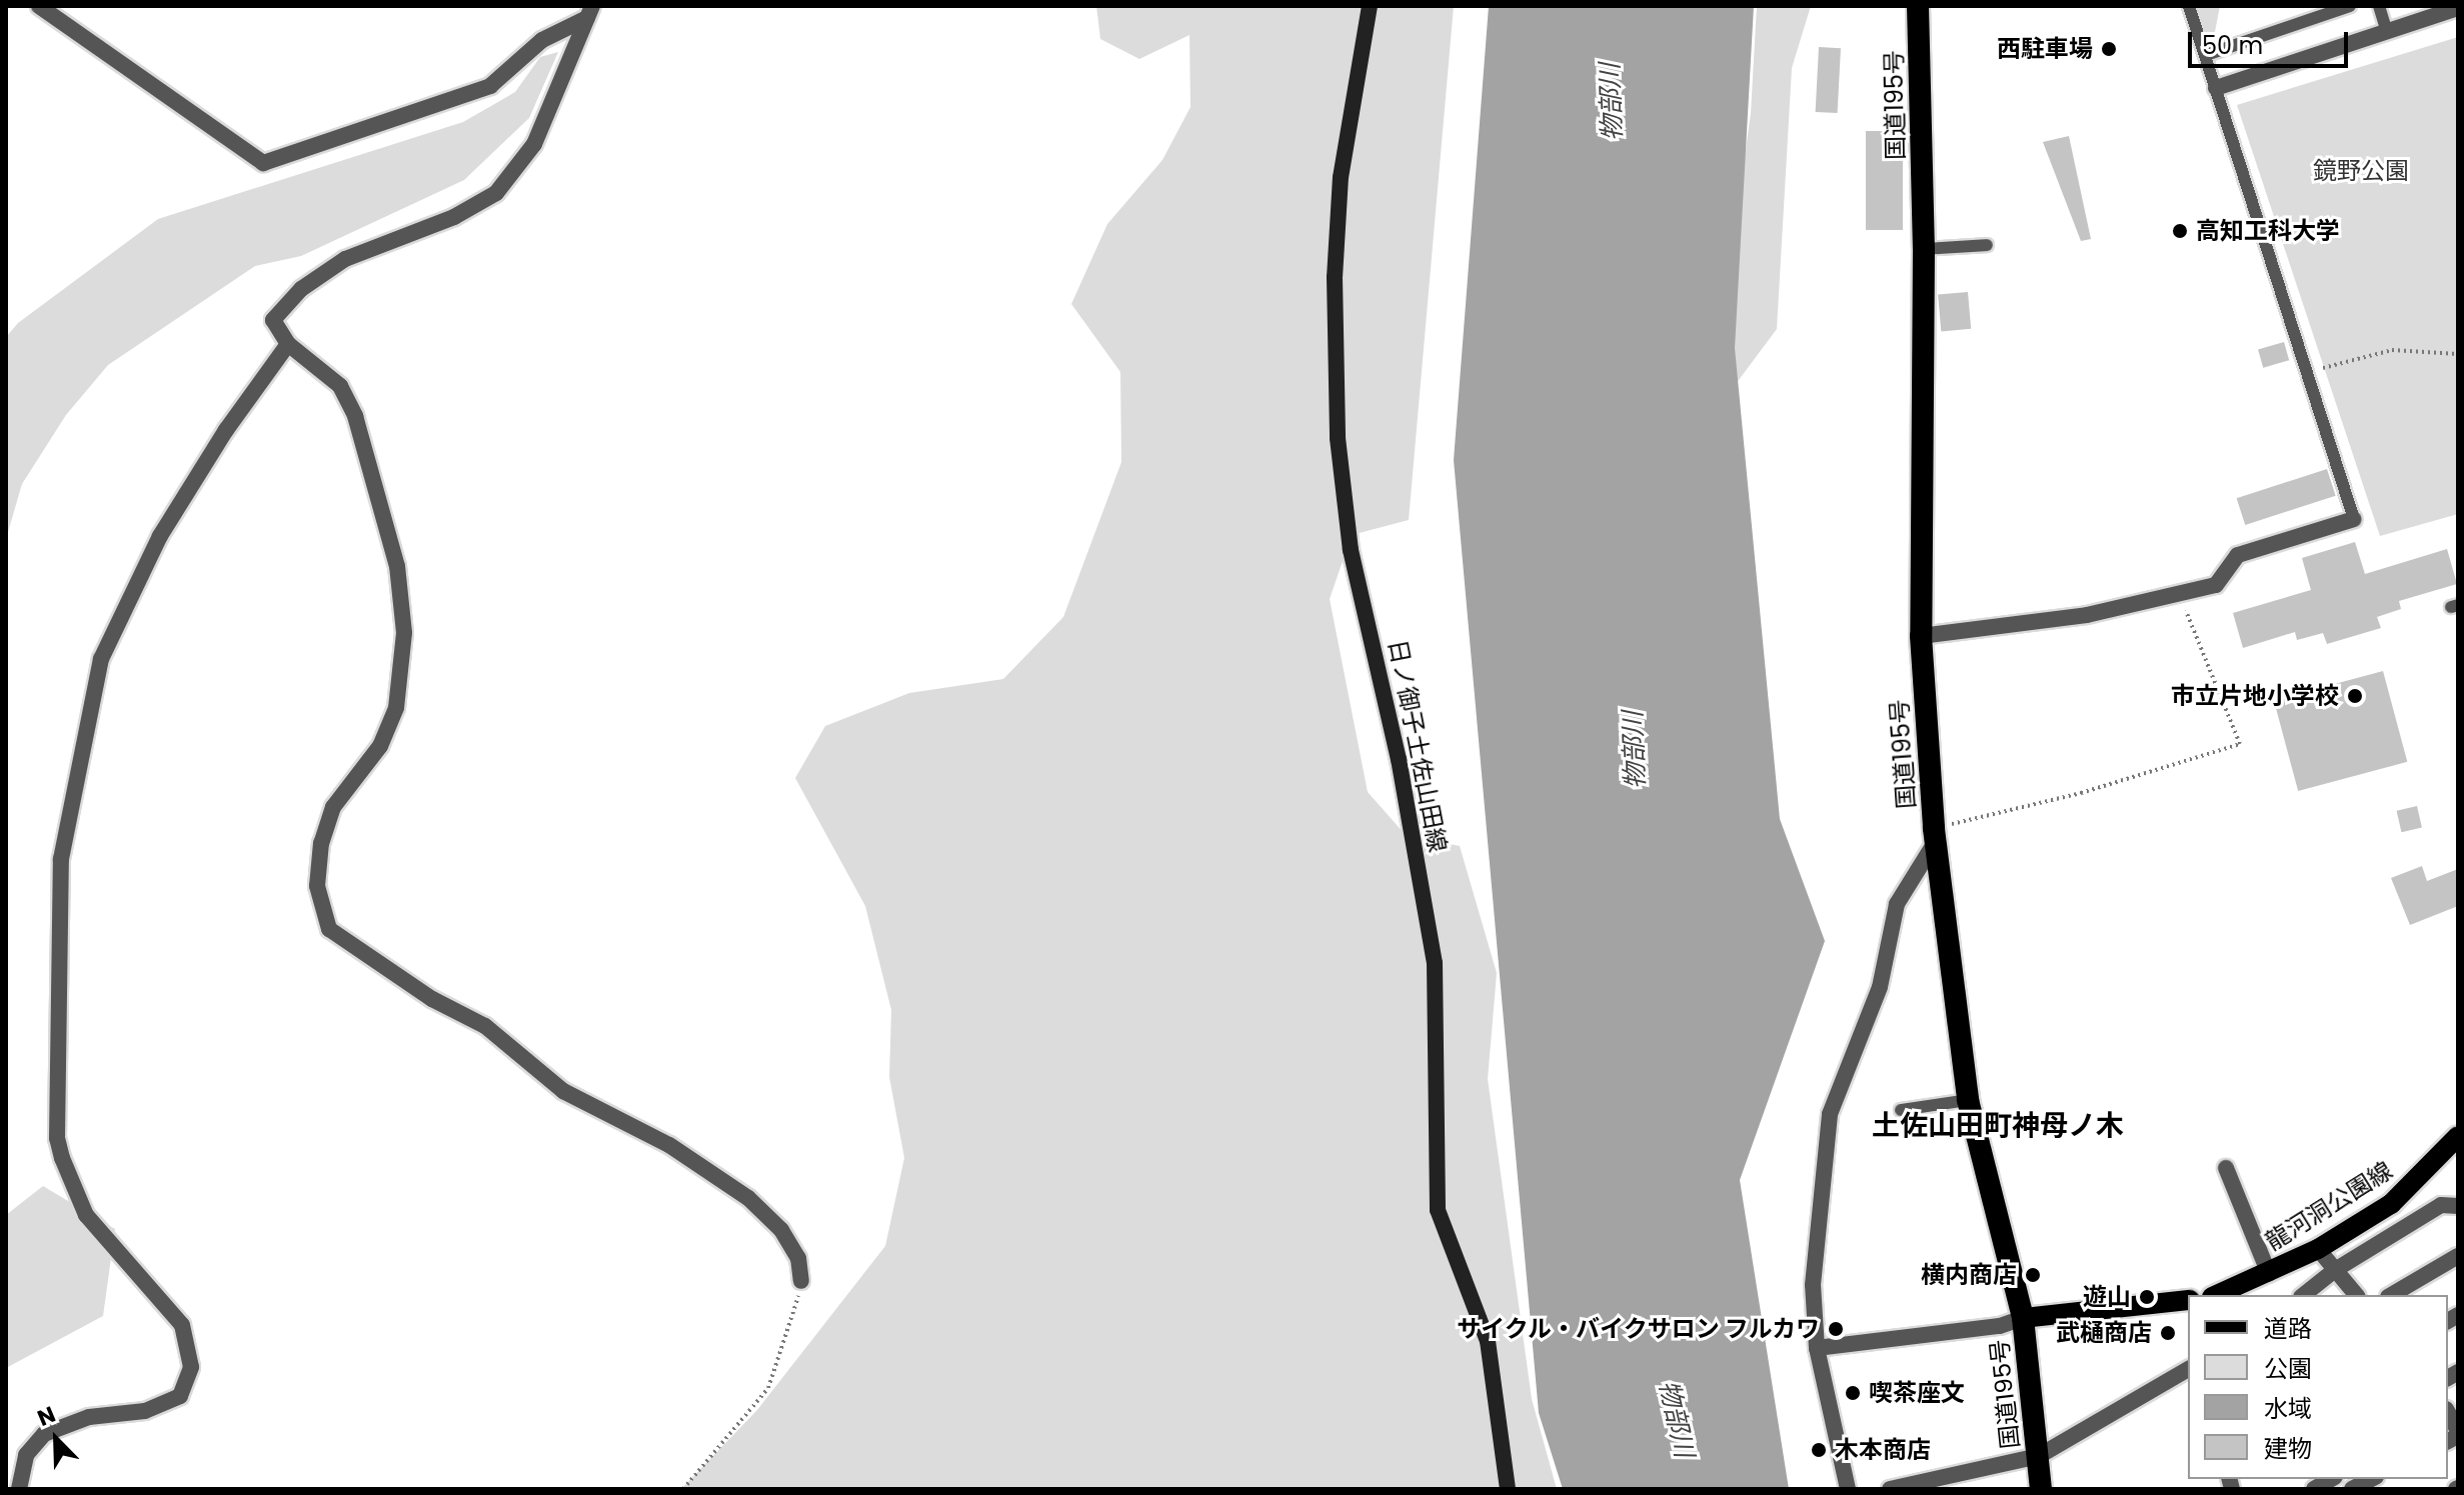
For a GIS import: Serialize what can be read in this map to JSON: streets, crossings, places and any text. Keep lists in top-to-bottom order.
{
  "streets": {
    "highway": ["国道195号"],
    "main road": ["日ノ御子土佐山田線", "龍河洞公園線"]
  },
  "districts": ["土佐山田町神母ノ木"],
  "water": ["物部川"],
  "parks": ["鏡野公園"],
  "places": [
    "西駐車場",
    "高知工科大学",
    "市立片地小学校",
    "横内商店",
    "遊山",
    "サイクル・バイクサロン フルカワ",
    "武樋商店",
    "喫茶座文",
    "木本商店"
  ],
  "legend": [
    "道路",
    "公園",
    "水域",
    "建物"
  ],
  "scale_bar": "50 m",
  "north": "top left"
}
